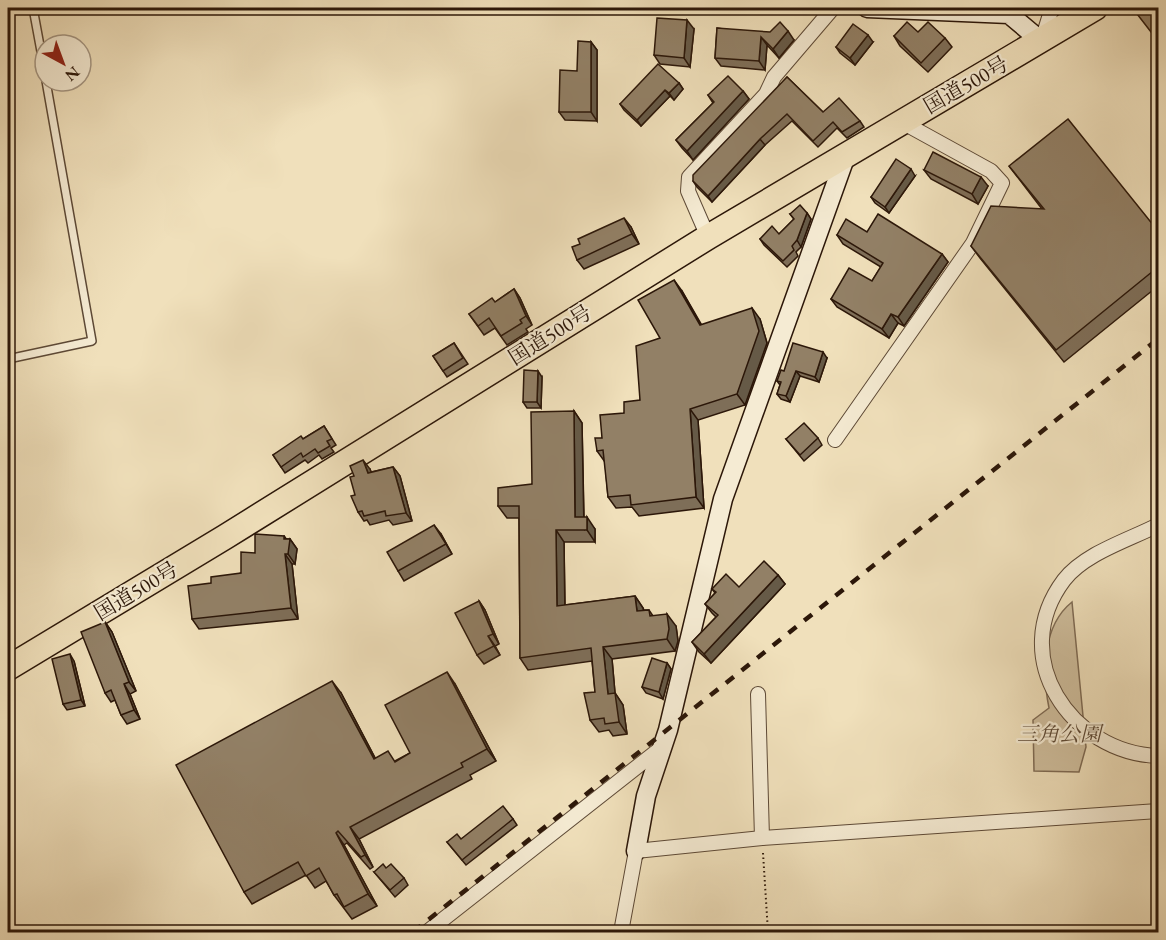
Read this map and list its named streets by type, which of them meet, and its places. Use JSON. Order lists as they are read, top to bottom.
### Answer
{
  "streets": {
    "highway": ["国道500号"]
  },
  "parks": ["三角公園"],
  "north": "bottom right"
}
